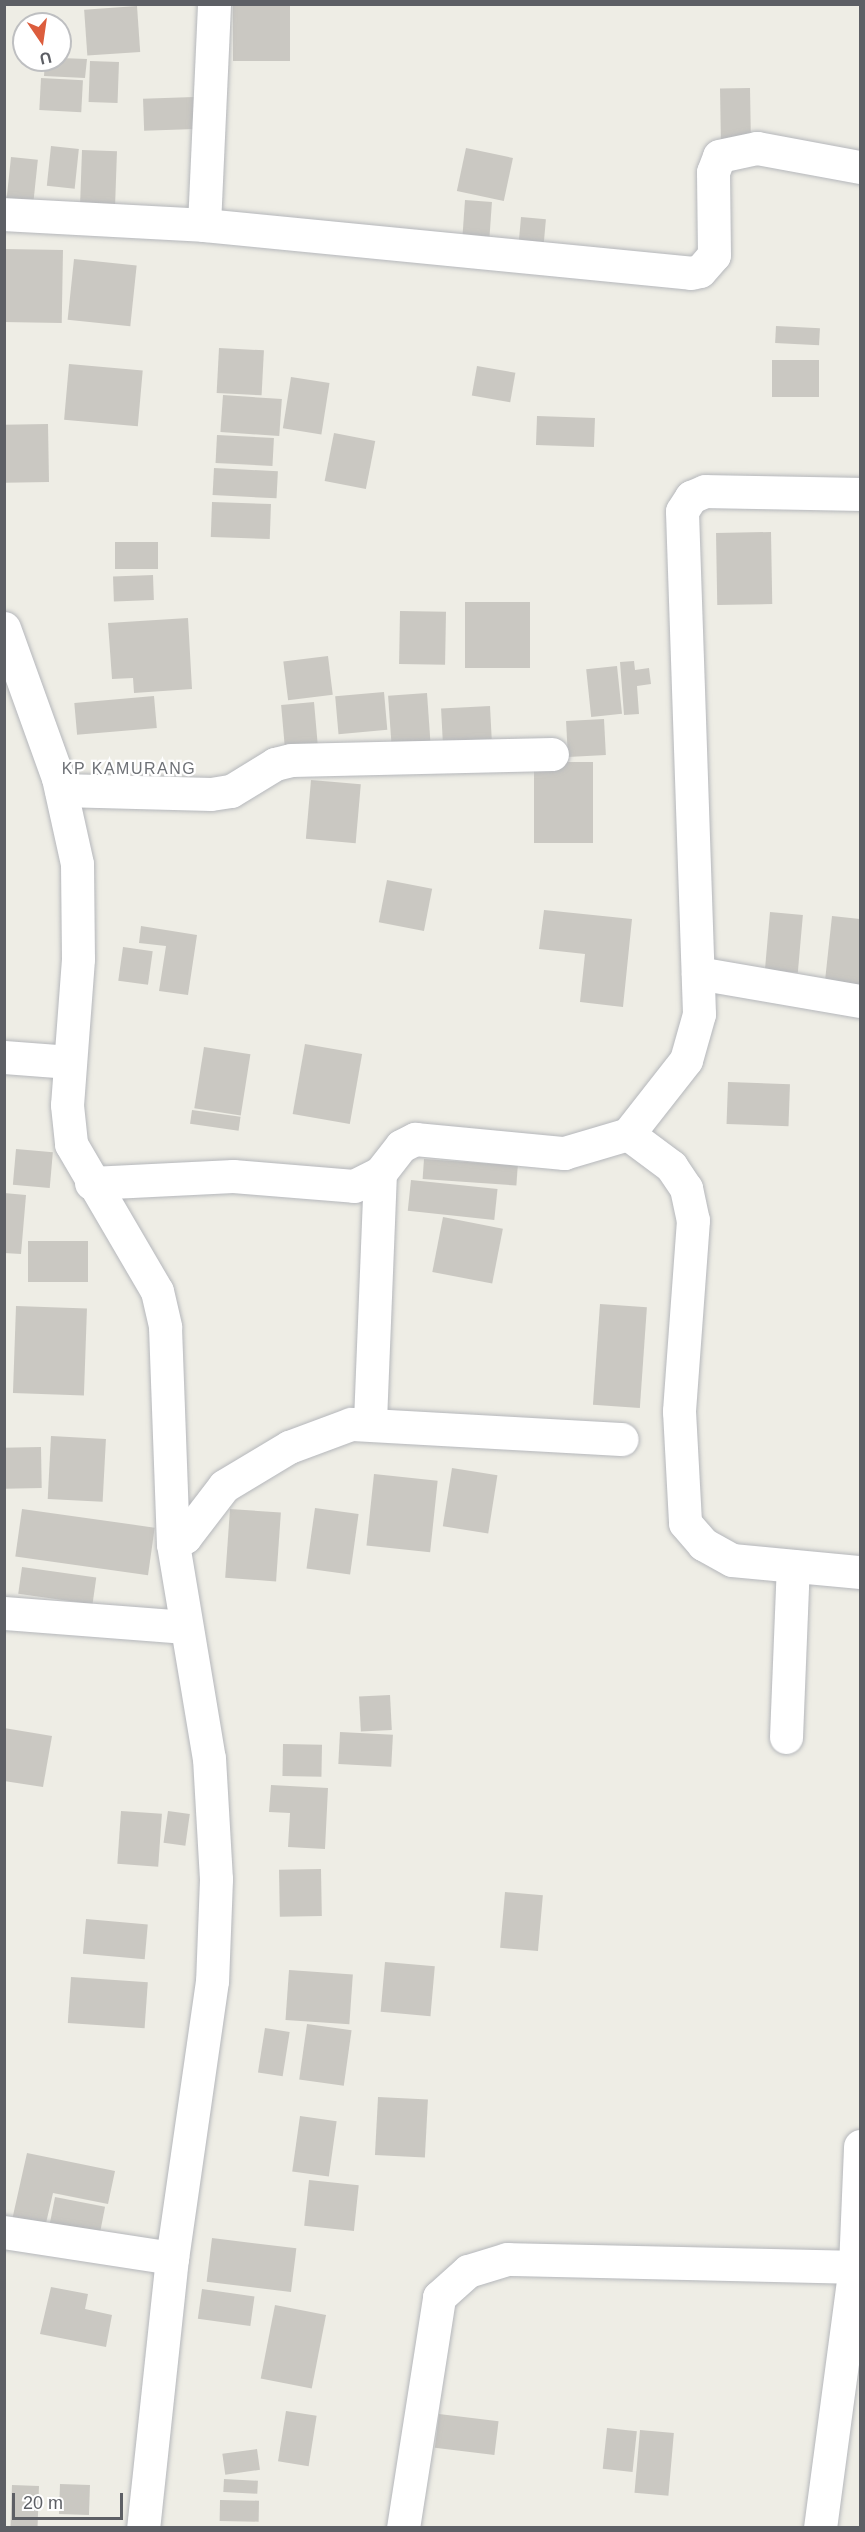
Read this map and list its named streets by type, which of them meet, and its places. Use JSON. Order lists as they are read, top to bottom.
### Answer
{
  "districts": ["KP KAMURANG"],
  "scale_bar": "20 m",
  "north": "bottom"
}
